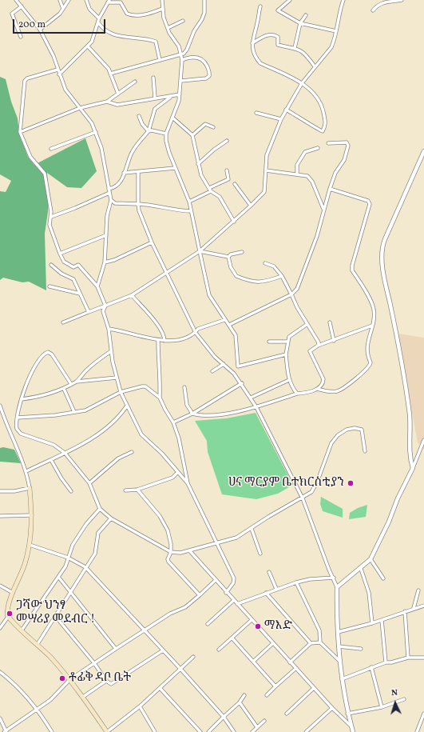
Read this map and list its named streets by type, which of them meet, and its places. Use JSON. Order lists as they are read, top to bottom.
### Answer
{
  "places": [
    "ሀና ማርያም ቤተክርስቲያን",
    "ጋሻው ህንፃ መሣሪያ መደብር !",
    "ማእድ",
    "ቶፊቅ ዳቦ ቤት"
  ],
  "scale_bar": "200 m",
  "north": "top"
}
